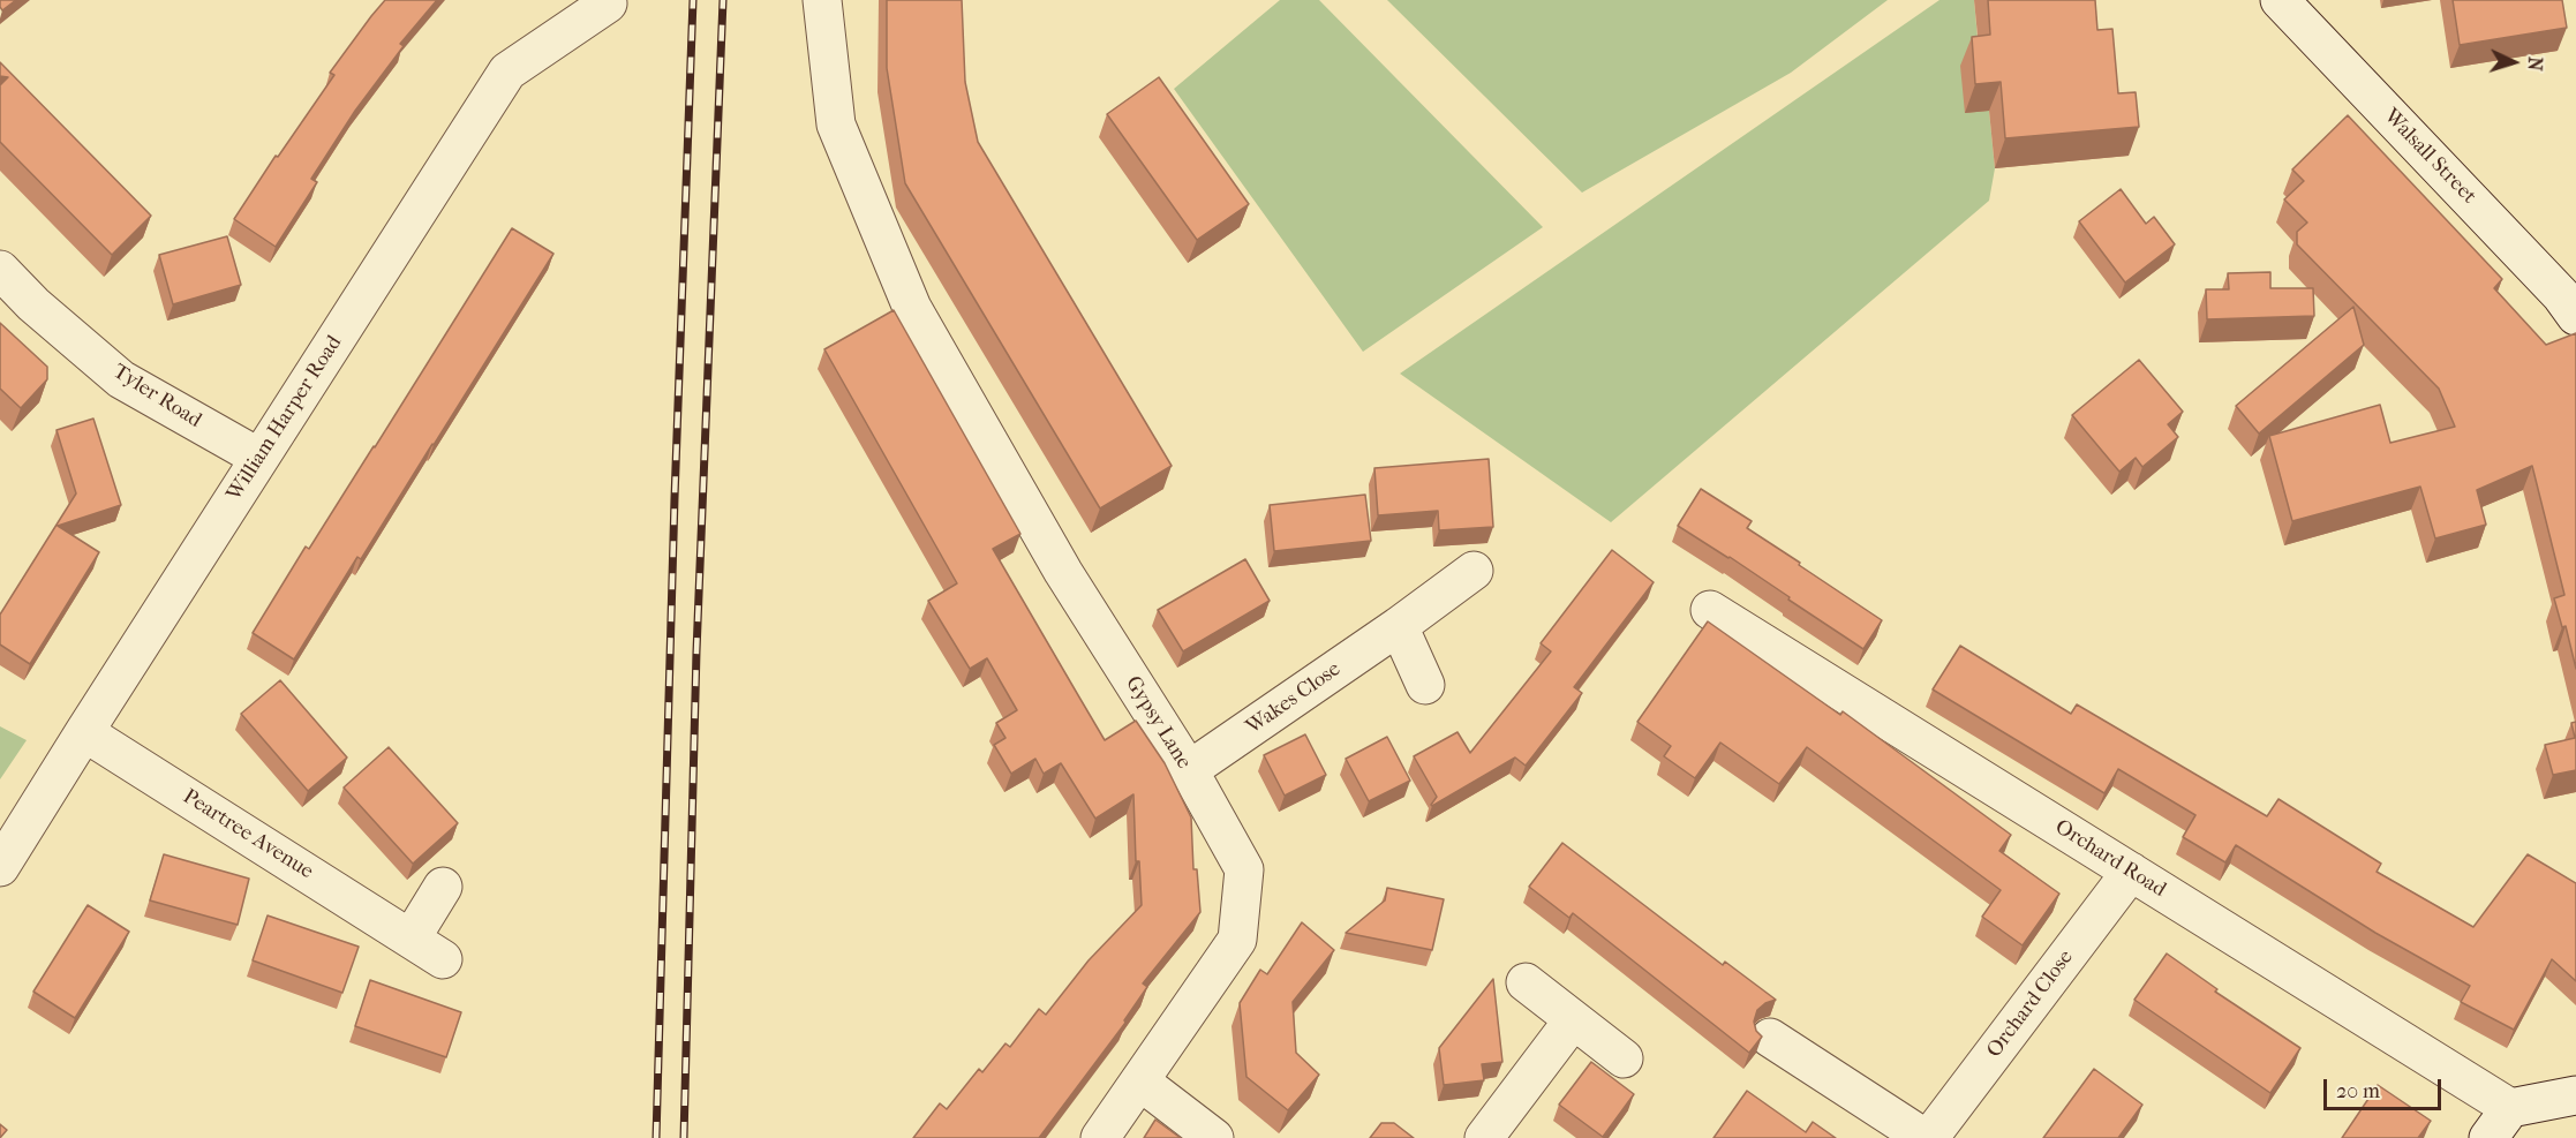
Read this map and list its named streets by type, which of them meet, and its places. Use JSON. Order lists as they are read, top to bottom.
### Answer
{
  "streets": {
    "street": [
      "Walsall Street",
      "Tyler Road",
      "William Harper Road",
      "Wakes Close",
      "Gypsy Lane",
      "Peartree Avenue",
      "Orchard Road",
      "Orchard Close"
    ]
  },
  "crossings": [
    ["Tyler Road", "William Harper Road"],
    ["William Harper Road", "Peartree Avenue"],
    ["Wakes Close", "Gypsy Lane"],
    ["Orchard Road", "Orchard Close"]
  ],
  "scale_bar": "20 m",
  "north": "right"
}
